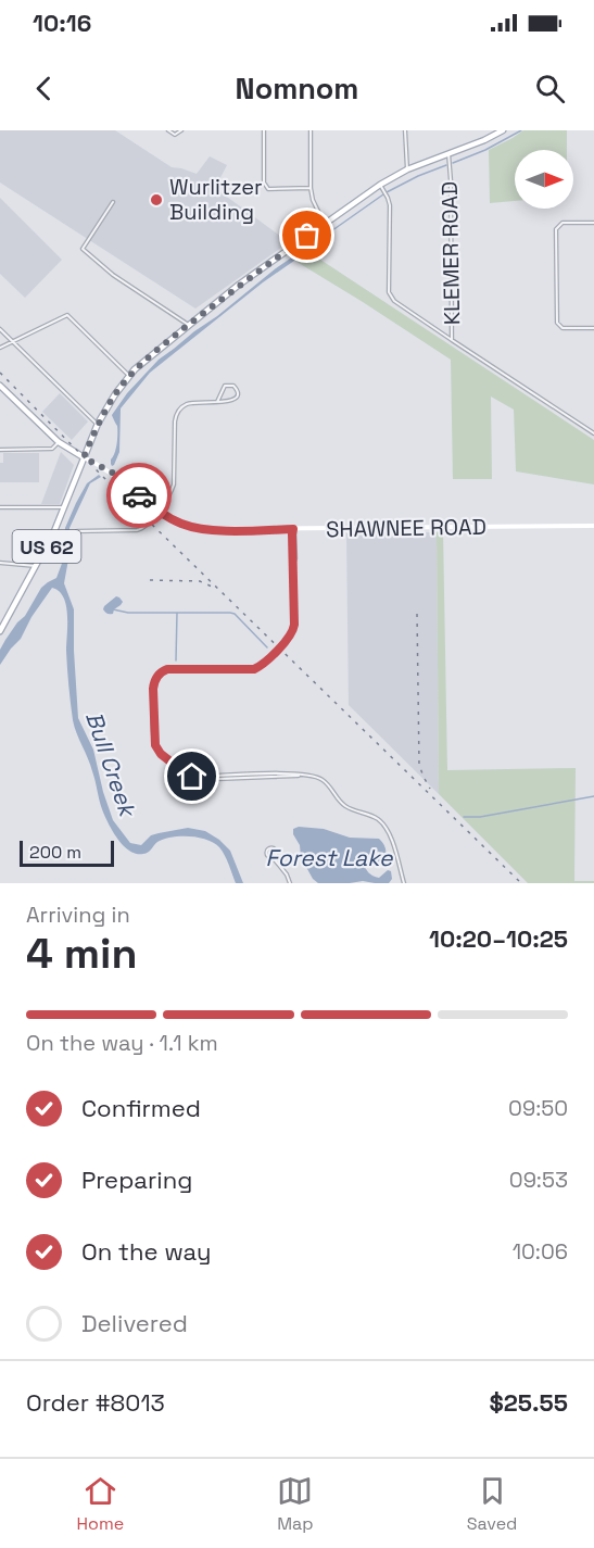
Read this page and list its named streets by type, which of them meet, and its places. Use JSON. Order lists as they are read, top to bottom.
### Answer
{
  "streets": {
    "main road": ["SHAWNEE ROAD", "US 62"],
    "street": ["KLEMER ROAD"]
  },
  "crossings": [
    ["KLEMER ROAD", "US 62"],
    ["SHAWNEE ROAD", "US 62"]
  ],
  "water": ["Bull Creek", "Forest Lake"],
  "places": ["Wurlitzer Building"],
  "scale_bar": "200 m",
  "north": "right",
  "page": {
    "status": "10:16",
    "header": "Nomnom",
    "scale": "200 m",
    "heading": ["4 min", "Arriving in", "10:20–10:25"],
    "panel": ["Order #8013", "$25.55"],
    "bar": "On the way · 1.1 km",
    "list": [
      ["Confirmed", "09:50"],
      ["Preparing", "09:53"],
      ["On the way", "10:06"],
      "Delivered"
    ],
    "tabs": ["Home", "Map", "Saved"]
  }
}
